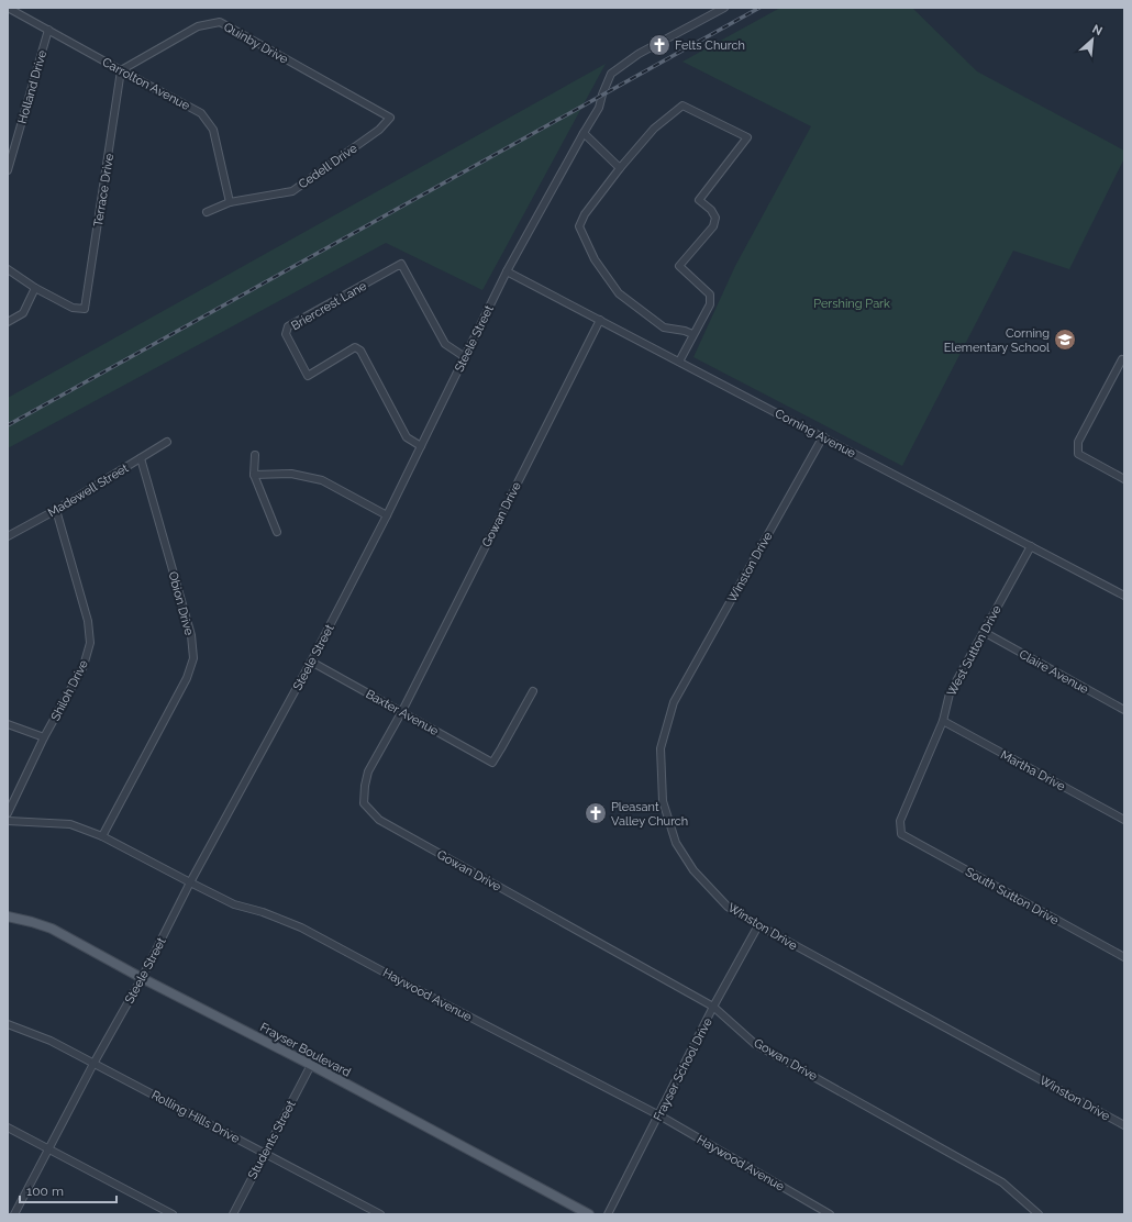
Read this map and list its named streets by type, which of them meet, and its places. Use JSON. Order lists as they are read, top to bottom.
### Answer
{
  "streets": {
    "main road": ["Frayser Boulevard"],
    "street": [
      "Quinby Drive",
      "Carrolton Avenue",
      "Holland Drive",
      "Cedell Drive",
      "Terrace Drive",
      "Briercrest Lane",
      "Steele Street",
      "Corning Avenue",
      "Madewell Street",
      "Gowan Drive",
      "Winston Drive",
      "Obion Drive",
      "West Sutton Drive",
      "Claire Avenue",
      "Shiloh Drive",
      "Baxter Avenue",
      "Martha Drive",
      "South Sutton Drive",
      "Haywood Avenue",
      "Frayser School Drive",
      "Rolling Hills Drive",
      "Students Street"
    ]
  },
  "crossings": [
    ["Quinby Drive", "Carrolton Avenue"],
    ["Quinby Drive", "Cedell Drive"],
    ["Quinby Drive", "Terrace Drive"],
    ["Carrolton Avenue", "Holland Drive"],
    ["Carrolton Avenue", "Cedell Drive"],
    ["Carrolton Avenue", "Terrace Drive"],
    ["Briercrest Lane", "Steele Street"],
    ["Steele Street", "Corning Avenue"],
    ["Steele Street", "Baxter Avenue"],
    ["Steele Street", "Haywood Avenue"],
    ["Steele Street", "Frayser Boulevard"],
    ["Steele Street", "Rolling Hills Drive"],
    ["Corning Avenue", "Gowan Drive"],
    ["Corning Avenue", "Winston Drive"],
    ["Corning Avenue", "West Sutton Drive"],
    ["Madewell Street", "Obion Drive"],
    ["Madewell Street", "Shiloh Drive"],
    ["Gowan Drive", "Baxter Avenue"],
    ["Gowan Drive", "Frayser School Drive"],
    ["Winston Drive", "Frayser School Drive"],
    ["Obion Drive", "Haywood Avenue"],
    ["West Sutton Drive", "Claire Avenue"],
    ["West Sutton Drive", "Martha Drive"],
    ["West Sutton Drive", "South Sutton Drive"],
    ["Haywood Avenue", "Frayser School Drive"],
    ["Frayser Boulevard", "Students Street"],
    ["Rolling Hills Drive", "Students Street"]
  ],
  "parks": ["Pershing Park"],
  "places": {
    "church": ["Felts Church", "Pleasant Valley Church"],
    "school or university": ["Corning Elementary School"]
  },
  "scale_bar": "100 m",
  "north": "top right"
}
